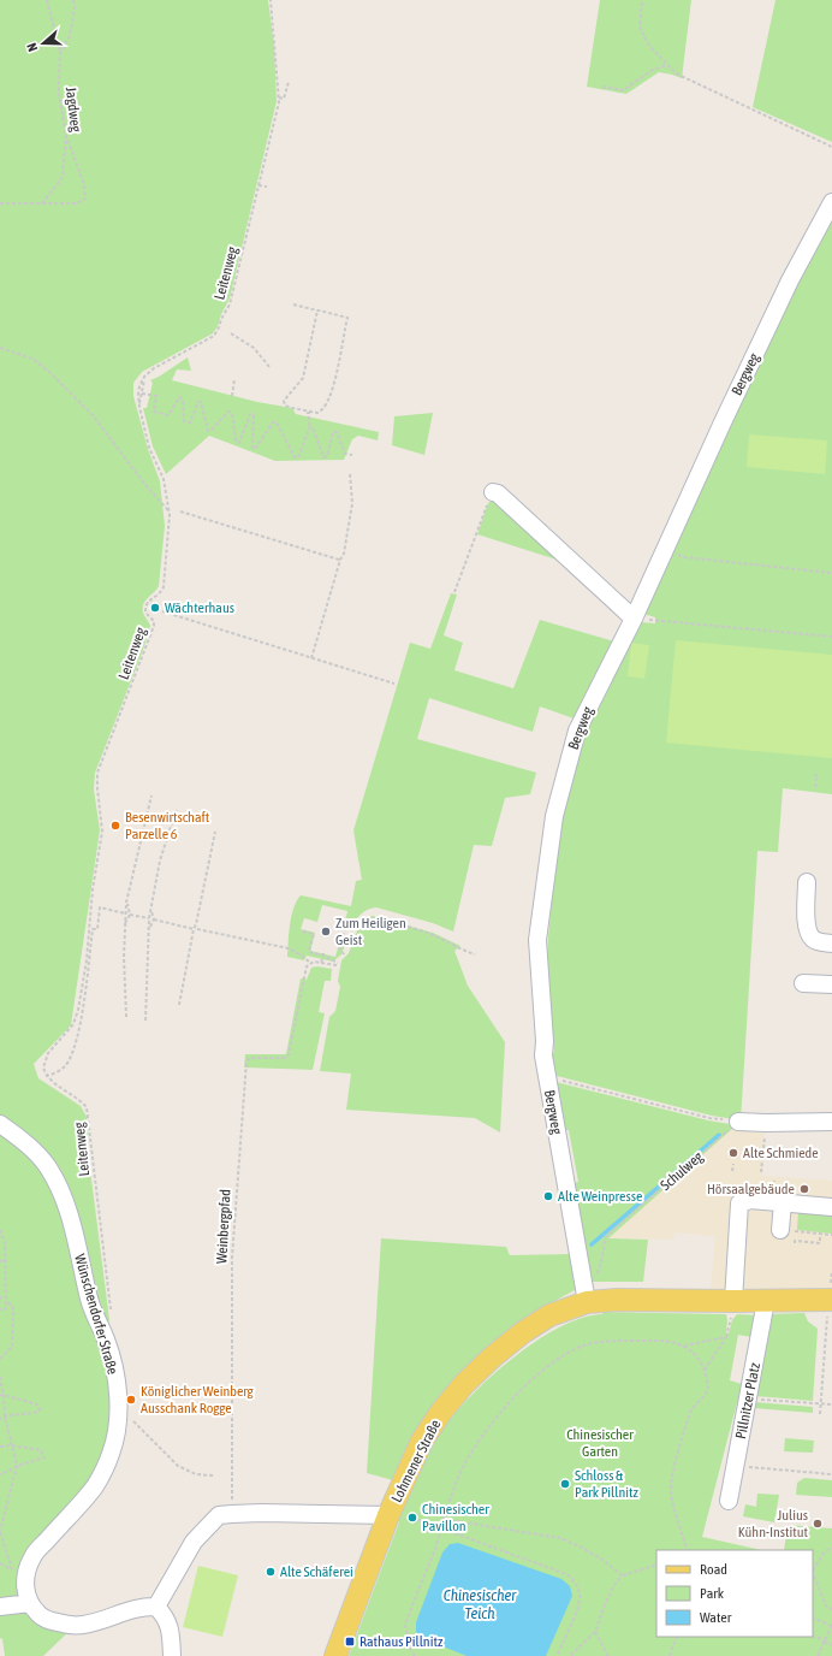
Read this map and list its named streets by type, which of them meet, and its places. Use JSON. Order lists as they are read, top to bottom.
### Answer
{
  "streets": {
    "main road": ["Lohmener Straße"],
    "street": ["Bergweg", "Wünschendorfer Straße", "Pillnitzer Platz"],
    "path": [
      "Jagdweg",
      "Leitenweg",
      "Schulweg",
      "Weinbergpfad"
    ]
  },
  "crossings": [
    ["Bergweg", "Schulweg"],
    ["Bergweg", "Lohmener Straße"],
    ["Schulweg", "Lohmener Straße"]
  ],
  "water": ["Chinesischer Teich"],
  "parks": ["Chinesischer Garten"],
  "places": {
    "other": [
      "Wächterhaus",
      "Besenwirtschaft Parzelle 6",
      "Zum Heiligen Geist",
      "Alte Schmiede",
      "Hörsaalgebäude",
      "Alte Weinpresse",
      "Königlicher Weinberg Ausschank Rogge",
      "Schloss & Park Pillnitz",
      "Chinesischer Pavillon",
      "Julius Kühn-Institut",
      "Alte Schäferei"
    ],
    "transit": ["Rathaus Pillnitz"]
  },
  "legend": ["Road", "Park", "Water"],
  "north": "left"
}
